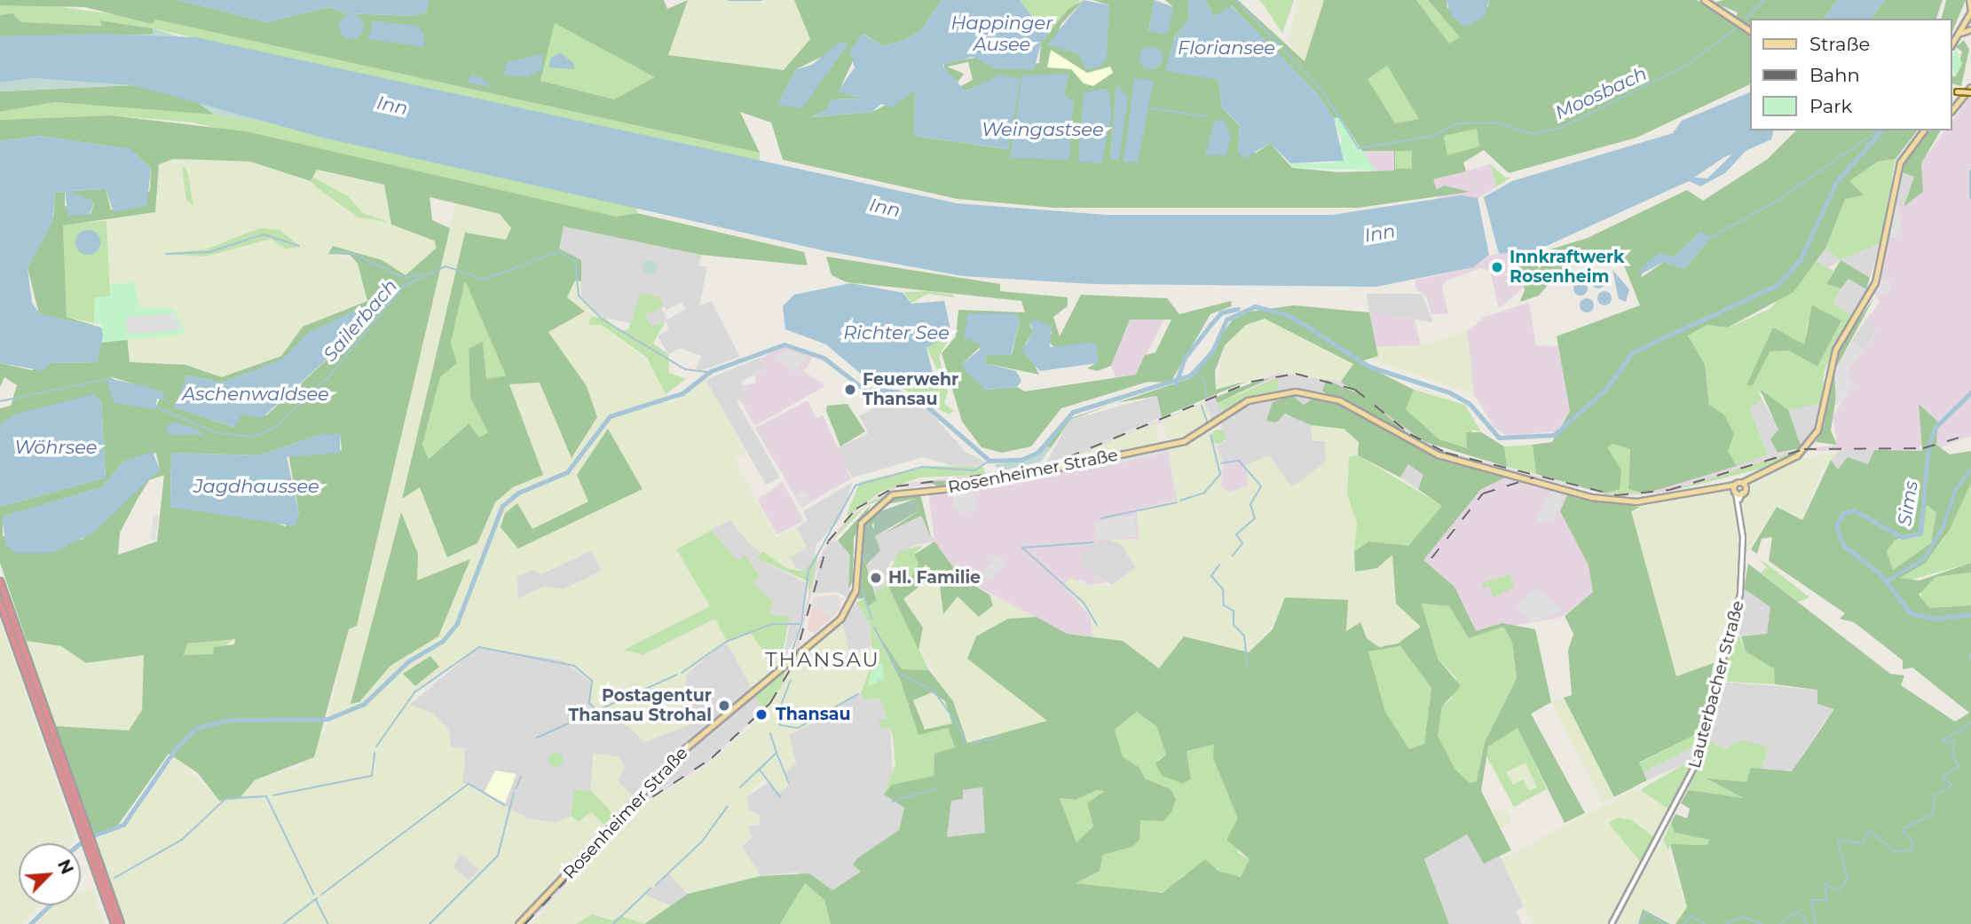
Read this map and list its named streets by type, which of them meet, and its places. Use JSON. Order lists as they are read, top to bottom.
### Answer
{
  "streets": {
    "main road": ["Rosenheimer Straße"],
    "street": ["Lauterbacher Straße"]
  },
  "crossings": [
    ["Rosenheimer Straße", "Lauterbacher Straße"]
  ],
  "districts": ["THANSAU"],
  "water": [
    "Happinger Ausee",
    "Floriansee",
    "Moosbach",
    "Inn",
    "Weingastsee",
    "Sailerbach",
    "Richter See",
    "Aschenwaldsee",
    "Wöhrsee",
    "Jagdhaussee",
    "Sims"
  ],
  "places": [
    "Innkraftwerk Rosenheim",
    "Feuerwehr Thansau",
    "Hl. Familie",
    "Postagentur Thansau Strohal",
    "Thansau"
  ],
  "legend": ["Straße", "Bahn", "Park"],
  "north": "top right"
}
